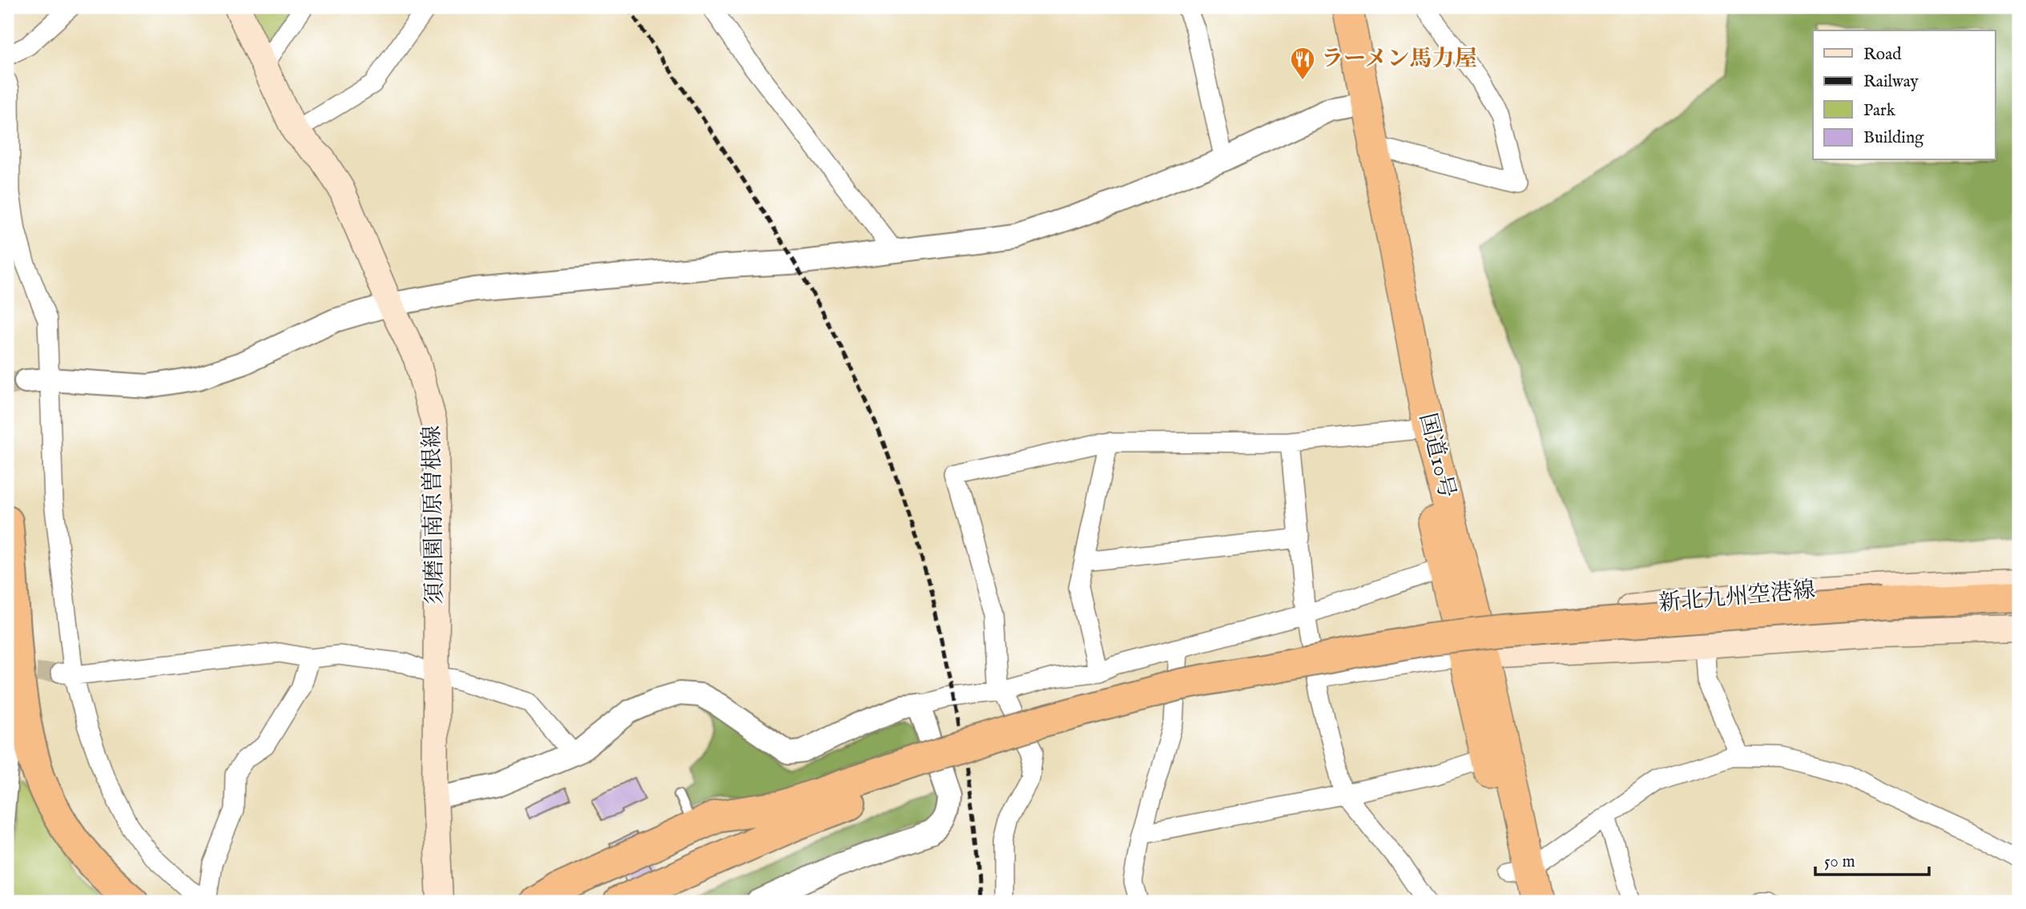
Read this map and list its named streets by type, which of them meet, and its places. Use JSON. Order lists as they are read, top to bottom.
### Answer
{
  "streets": {
    "highway": ["国道10号"],
    "main road": ["須磨園南原曽根線", "新北九州空港線"]
  },
  "crossings": [
    ["国道10号", "新北九州空港線"]
  ],
  "places": {
    "restaurant": ["ラーメン馬力屋"]
  },
  "legend": [
    "Road",
    "Railway",
    "Park",
    "Building"
  ],
  "scale_bar": "50 m"
}
